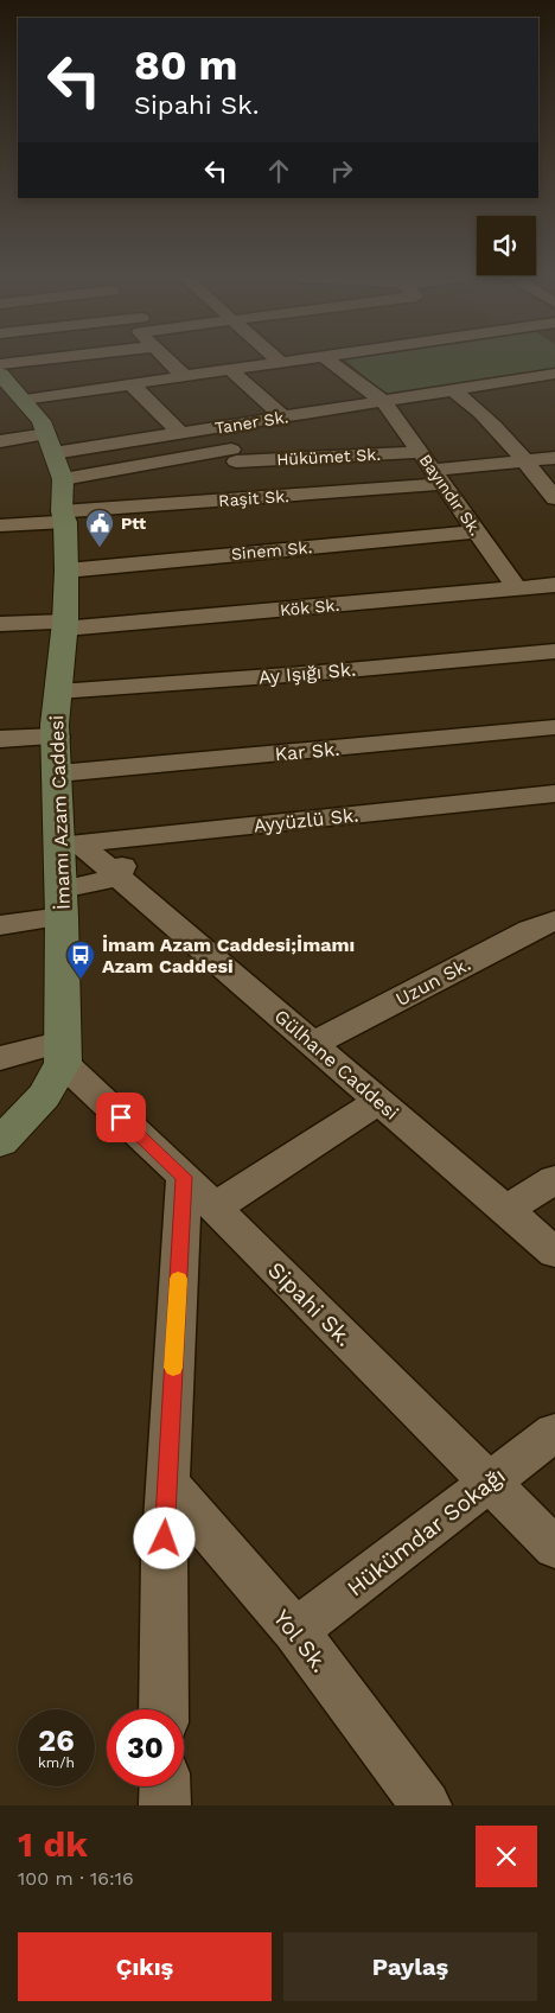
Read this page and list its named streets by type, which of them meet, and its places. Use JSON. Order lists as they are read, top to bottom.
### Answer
{
  "streets": {
    "street": [
      "Taner Sk.",
      "Hükümet Sk.",
      "Bayındır Sk.",
      "Raşit Sk.",
      "Sinem Sk.",
      "Kök Sk.",
      "Ay Işığı Sk.",
      "Kar Sk.",
      "İmamı Azam Caddesi",
      "Ayyüzlü Sk.",
      "Uzun Sk.",
      "Gülhane Caddesi",
      "Sipahi Sk.",
      "Hükümdar Sokağı",
      "Yol Sk."
    ]
  },
  "crossings": [
    ["Taner Sk.", "Hükümet Sk."],
    ["Taner Sk.", "Bayındır Sk."],
    ["Taner Sk.", "İmamı Azam Caddesi"],
    ["Hükümet Sk.", "Bayındır Sk."],
    ["Hükümet Sk.", "İmamı Azam Caddesi"],
    ["Bayındır Sk.", "Raşit Sk."],
    ["Bayındır Sk.", "Sinem Sk."],
    ["Bayındır Sk.", "Kök Sk."],
    ["Raşit Sk.", "İmamı Azam Caddesi"],
    ["Sinem Sk.", "İmamı Azam Caddesi"],
    ["Kök Sk.", "İmamı Azam Caddesi"],
    ["Ay Işığı Sk.", "İmamı Azam Caddesi"],
    ["Kar Sk.", "İmamı Azam Caddesi"],
    ["İmamı Azam Caddesi", "Ayyüzlü Sk."],
    ["İmamı Azam Caddesi", "Gülhane Caddesi"],
    ["İmamı Azam Caddesi", "Sipahi Sk."],
    ["Ayyüzlü Sk.", "Gülhane Caddesi"],
    ["Uzun Sk.", "Gülhane Caddesi"],
    ["Sipahi Sk.", "Hükümdar Sokağı"],
    ["Hükümdar Sokağı", "Yol Sk."]
  ],
  "places": {
    "public building": ["Ptt"],
    "bus stop": ["İmam Azam Caddesi;İmamı Azam Caddesi"]
  },
  "page": {
    "turn": ["80 m", "Sipahi Sk."],
    "speed": "26 km/h",
    "limit": "30",
    "heading": ["1 dk", "100 m · 16:16"],
    "buttons": ["Çıkış", "Paylaş"]
  }
}
